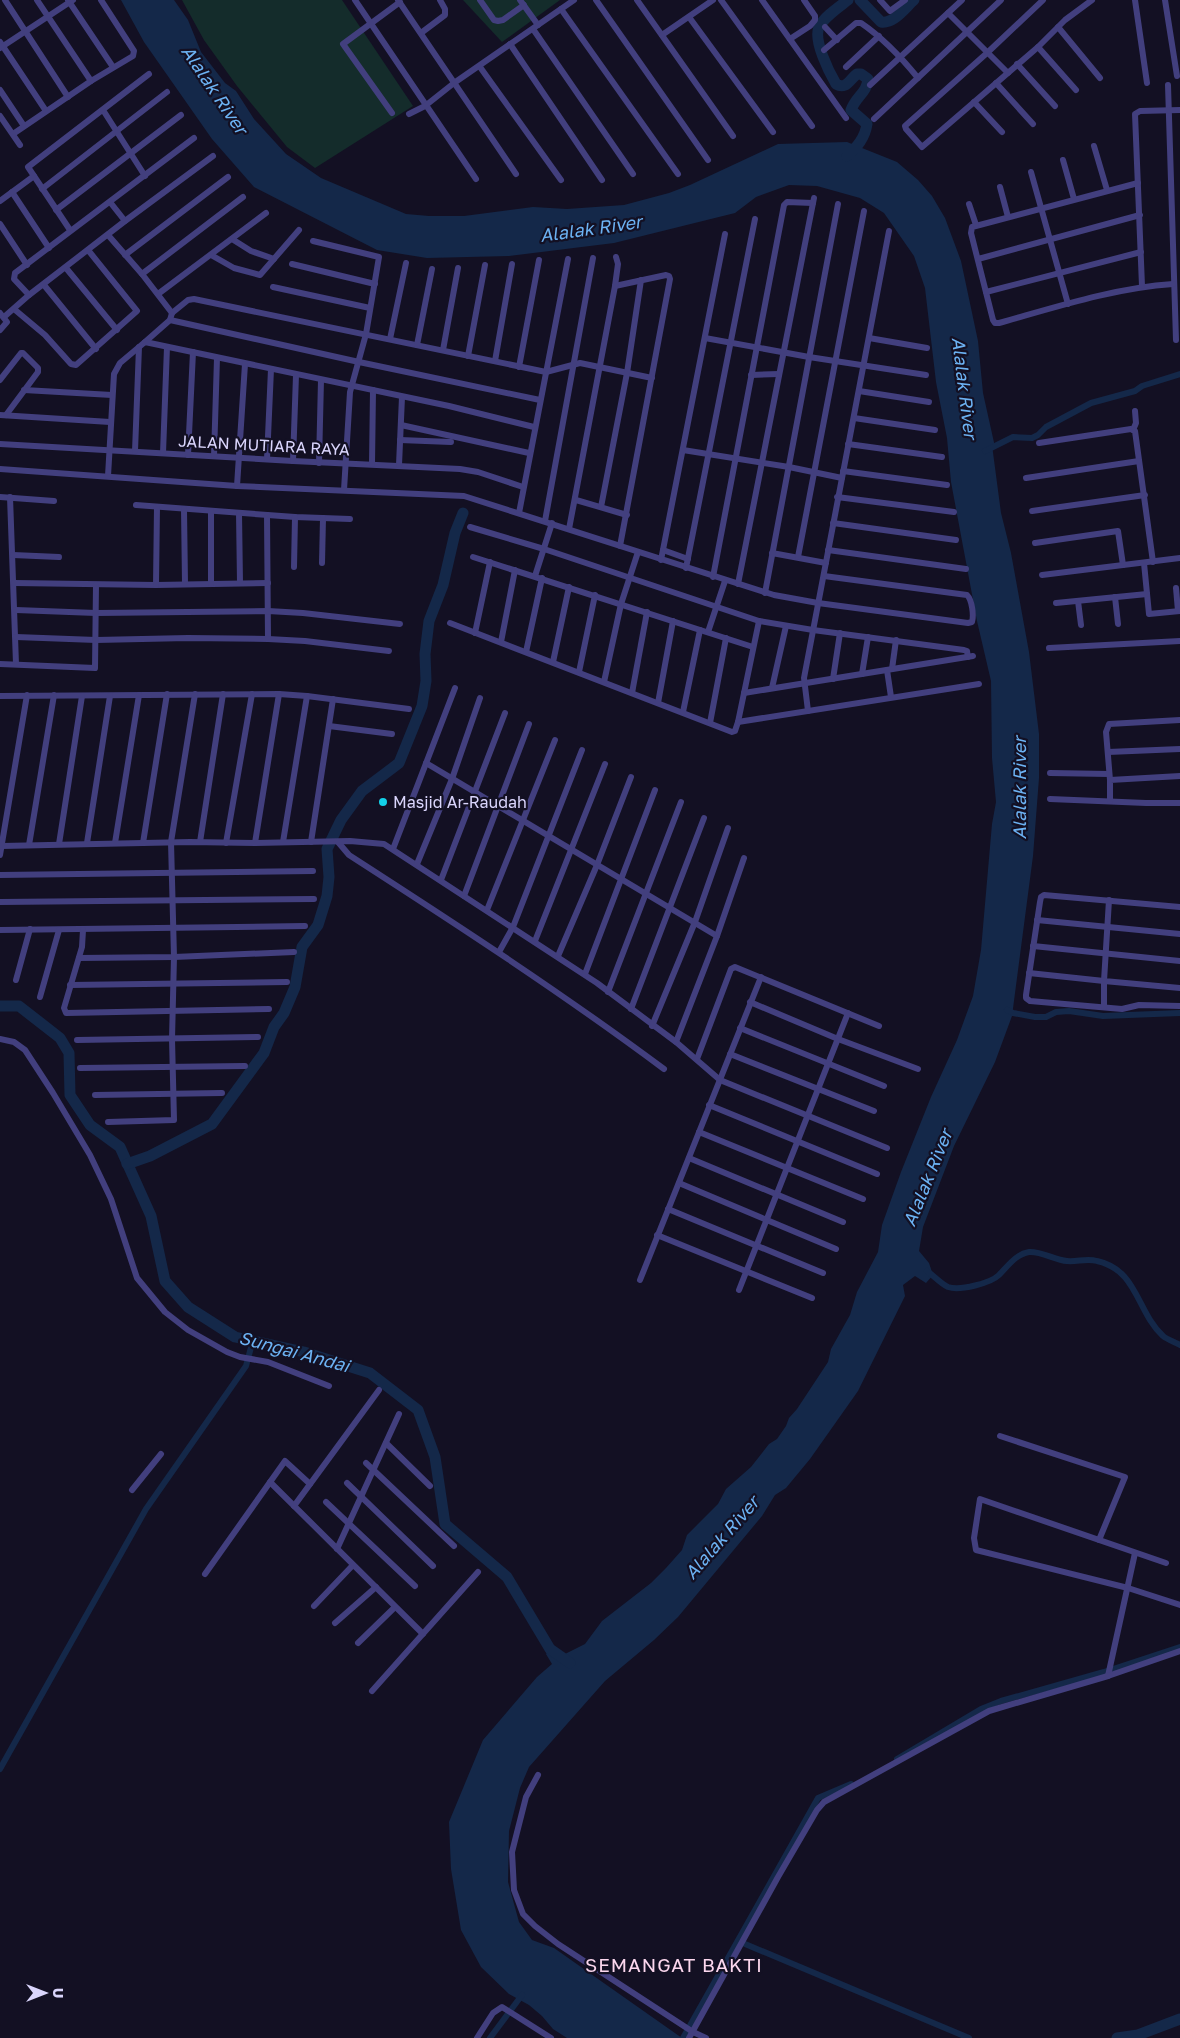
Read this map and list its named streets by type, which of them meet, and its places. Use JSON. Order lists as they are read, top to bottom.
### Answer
{
  "streets": {
    "street": ["JALAN MUTIARA RAYA"]
  },
  "districts": ["SEMANGAT BAKTI"],
  "water": ["Alalak River", "Sungai Andai"],
  "places": ["Masjid Ar-Raudah"],
  "north": "right"
}
